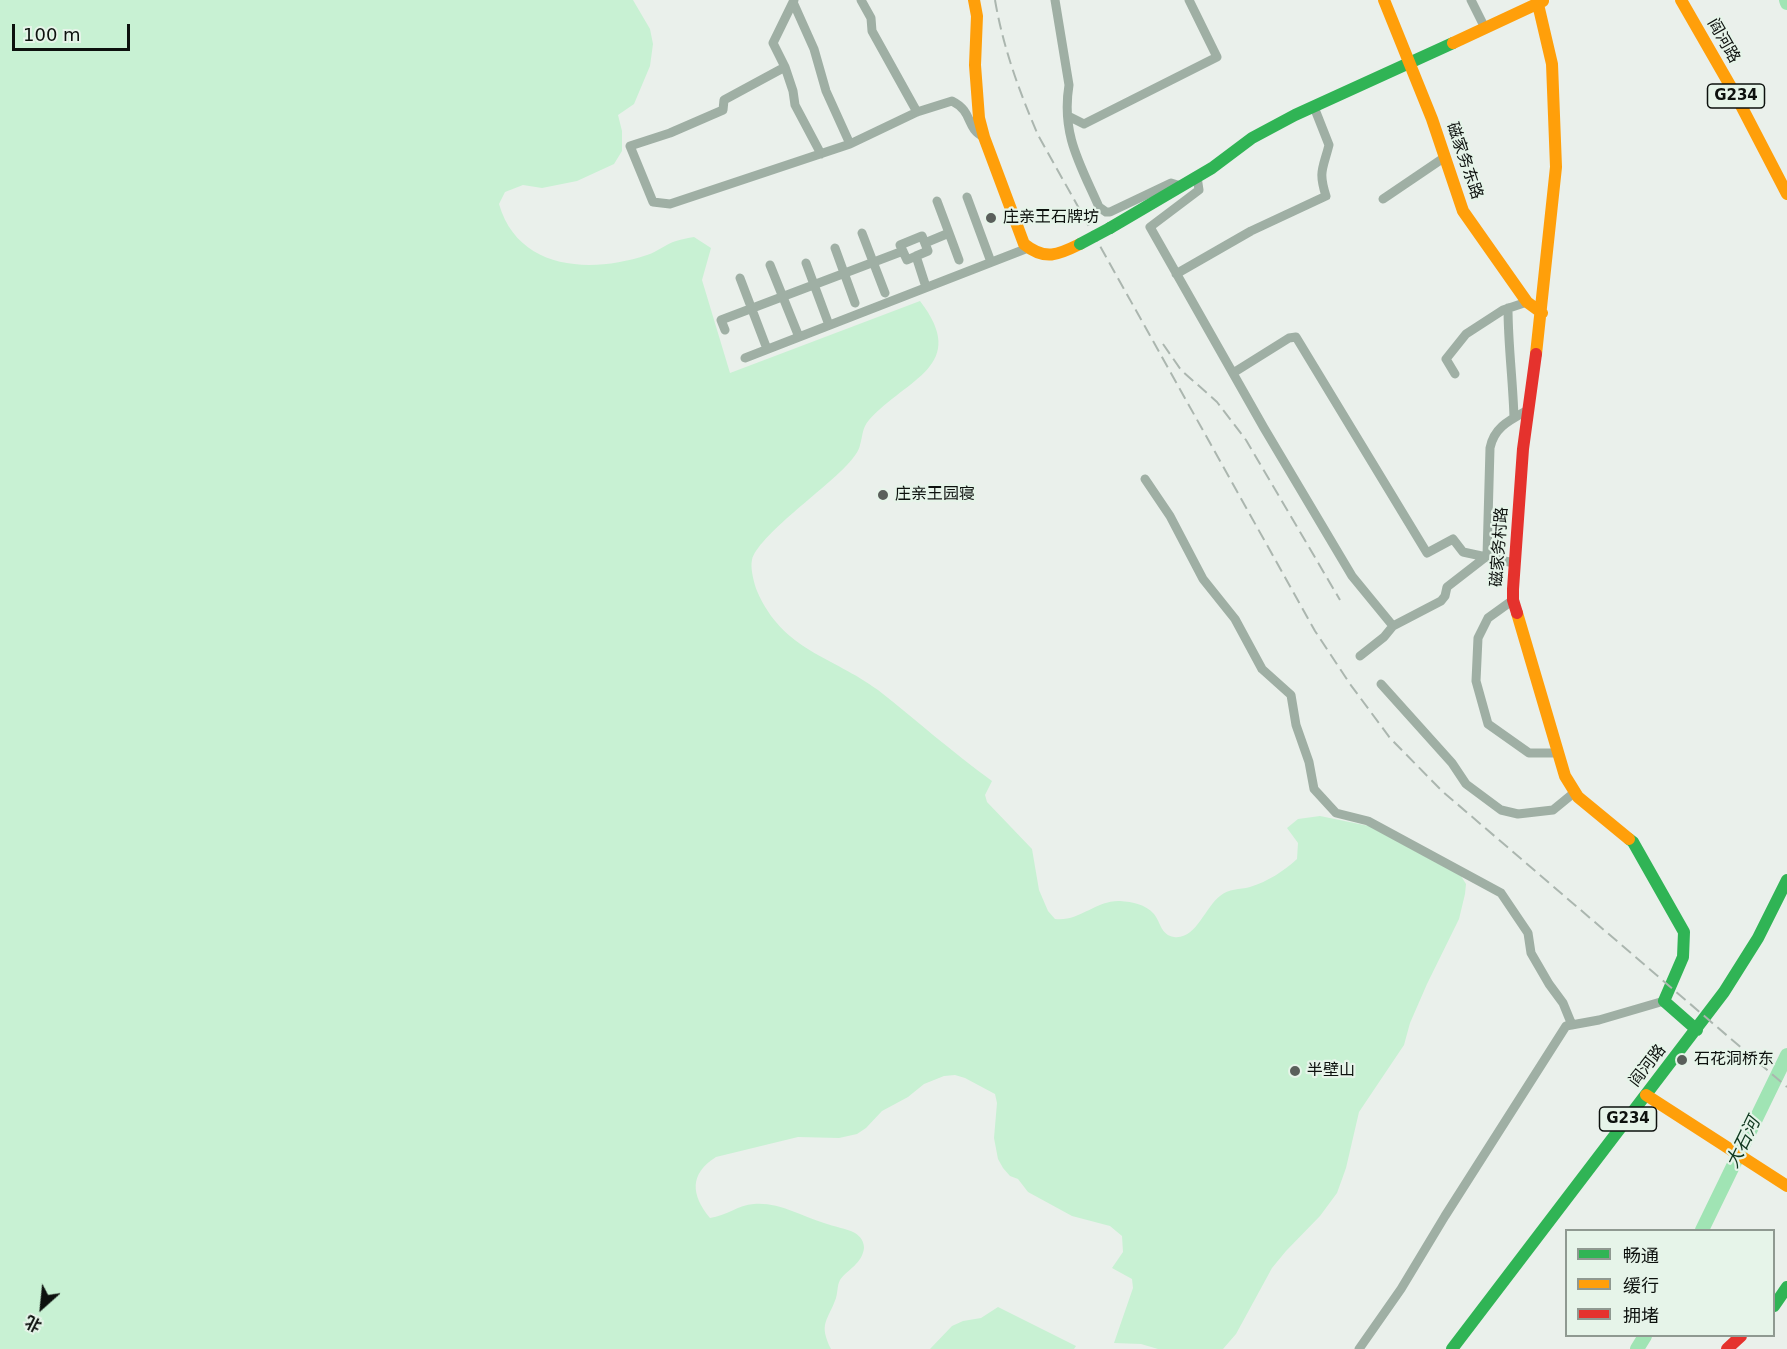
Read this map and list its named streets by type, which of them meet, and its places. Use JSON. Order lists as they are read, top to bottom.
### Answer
{
  "streets": {
    "main road": [
      "阎河路",
      "G234",
      "磁家务东路",
      "磁家务村路"
    ]
  },
  "crossings": [
    ["磁家务东路", "磁家务村路"]
  ],
  "water": ["大石河"],
  "places": [
    "庄亲王石牌坊",
    "庄亲王园寝",
    "石花洞桥东",
    "半壁山"
  ],
  "legend": ["畅通", "缓行", "拥堵"],
  "scale_bar": "100 m",
  "north": "bottom left"
}
